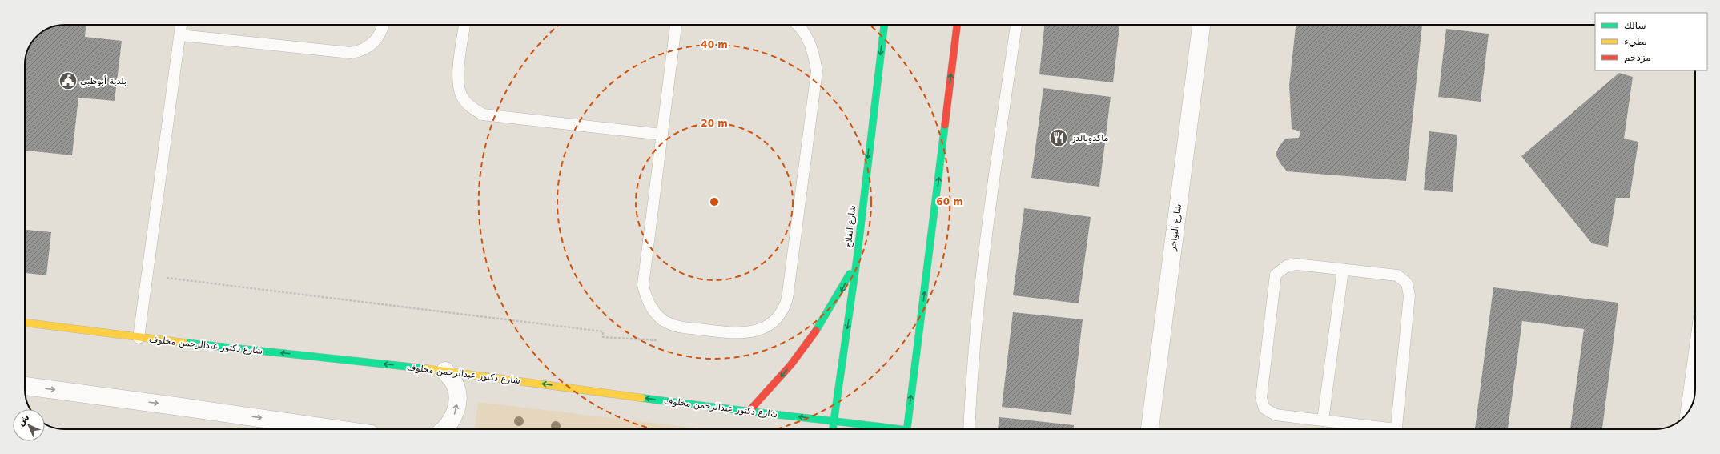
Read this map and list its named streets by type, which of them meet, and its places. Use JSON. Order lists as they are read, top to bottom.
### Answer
{
  "streets": {
    "main road": ["شارع الفلاح", "شارع دكتور عبدالرحمن مخلوف"],
    "street": ["شارع البواخر"]
  },
  "crossings": [
    ["شارع الفلاح", "شارع دكتور عبدالرحمن مخلوف"]
  ],
  "one_way": ["شارع الفلاح", "شارع دكتور عبدالرحمن مخلوف"],
  "places": {
    "public building": ["بلدية أبوظبي"],
    "restaurant": ["ماكدونالدز"]
  },
  "legend": ["سالك", "بطيء", "مزدحم"],
  "north": "top left",
  "rings": ["40 m", "20 m", "60 m"]
}
